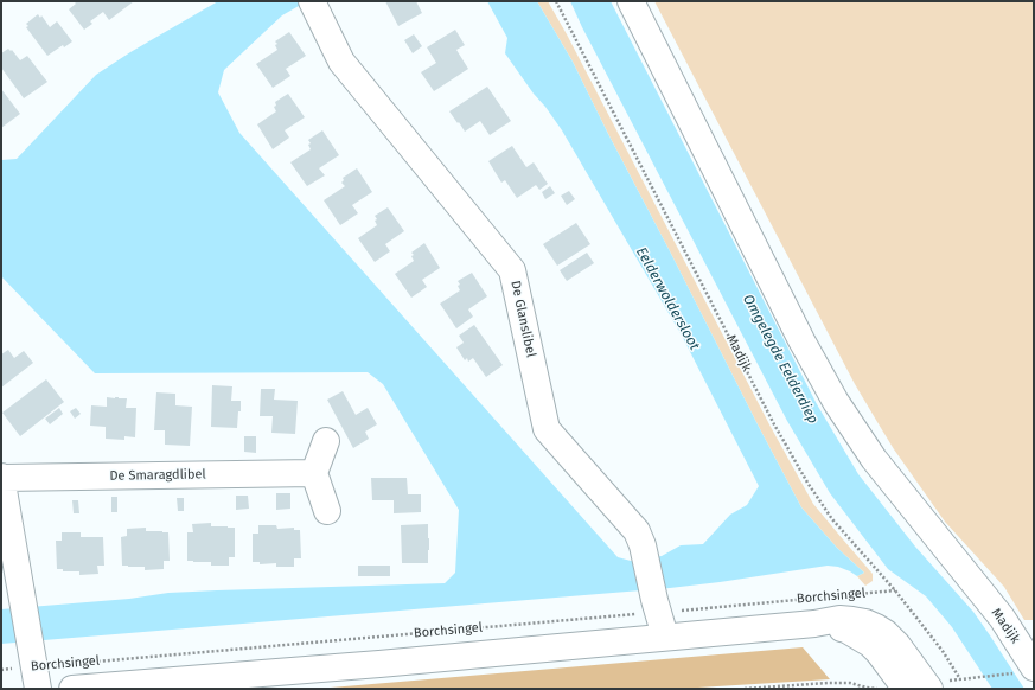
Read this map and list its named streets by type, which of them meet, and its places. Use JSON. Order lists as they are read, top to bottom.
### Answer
{
  "streets": {
    "street": [
      "De Glanslibel",
      "Madijk",
      "De Smaragdlibel",
      "Borchsingel"
    ]
  },
  "crossings": [
    ["De Glanslibel", "Borchsingel"],
    ["Madijk", "Borchsingel"],
    ["De Smaragdlibel", "Borchsingel"]
  ],
  "water": ["Eelderwoldersloot", "Omgelegde Eelderdiep"]
}
